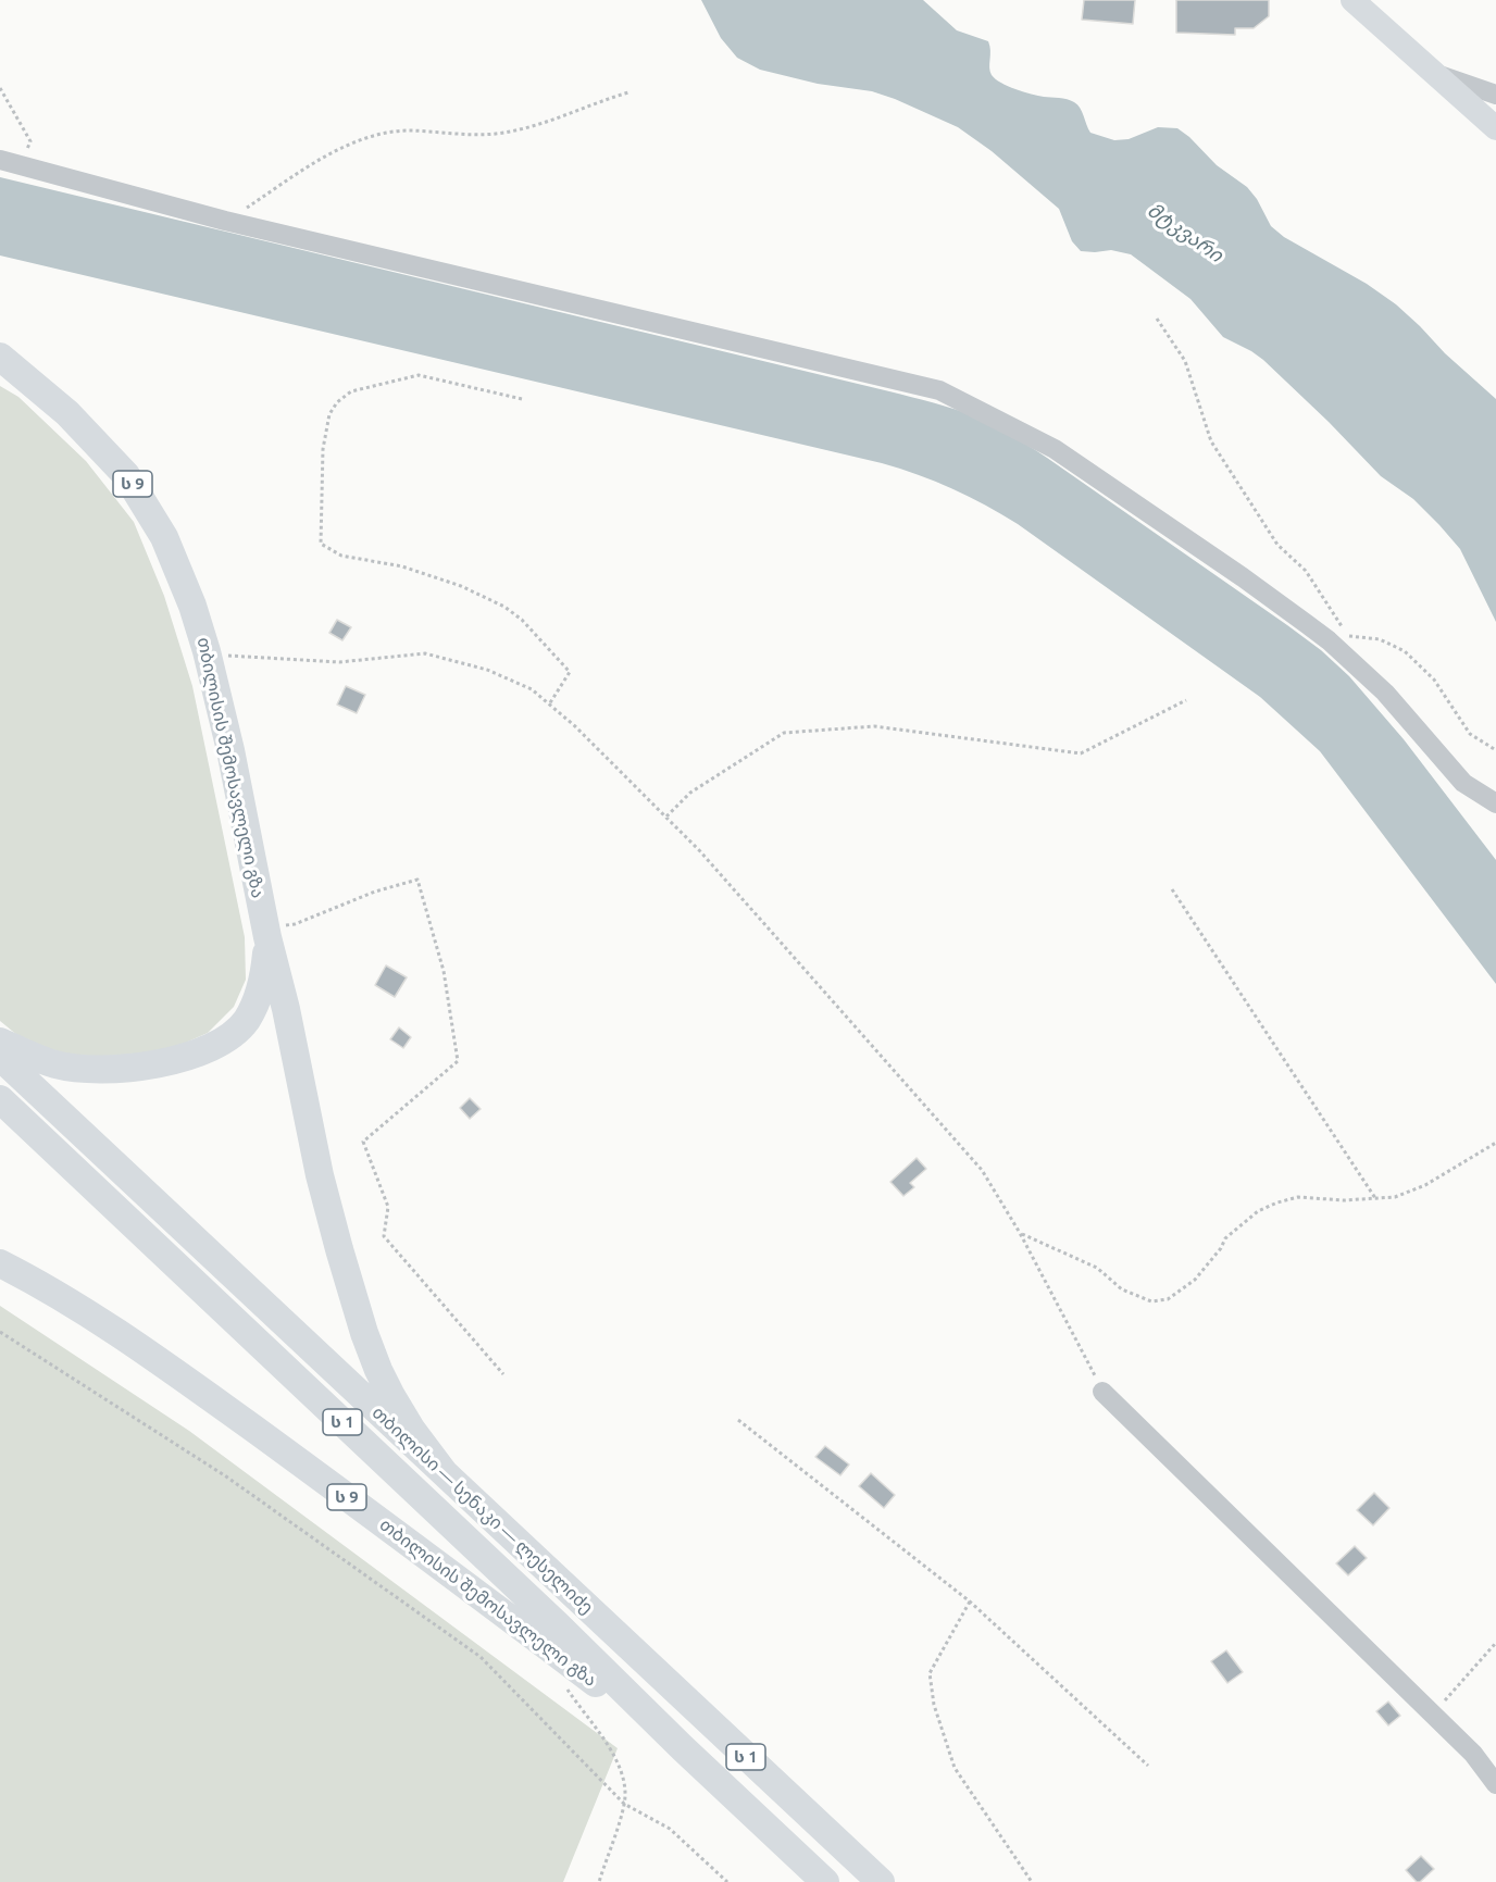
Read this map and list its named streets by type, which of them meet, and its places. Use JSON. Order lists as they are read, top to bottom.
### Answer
{
  "streets": {
    "highway": [
      "ს 9",
      "თბილისის შემოსავლელი გზა",
      "ს 1",
      "თბილისი — სენაკი — ლესელიძე"
    ]
  },
  "crossings": [
    ["თბილისის შემოსავლელი გზა", "თბილისი — სენაკი — ლესელიძე"]
  ],
  "water": ["მტკვარი"]
}
